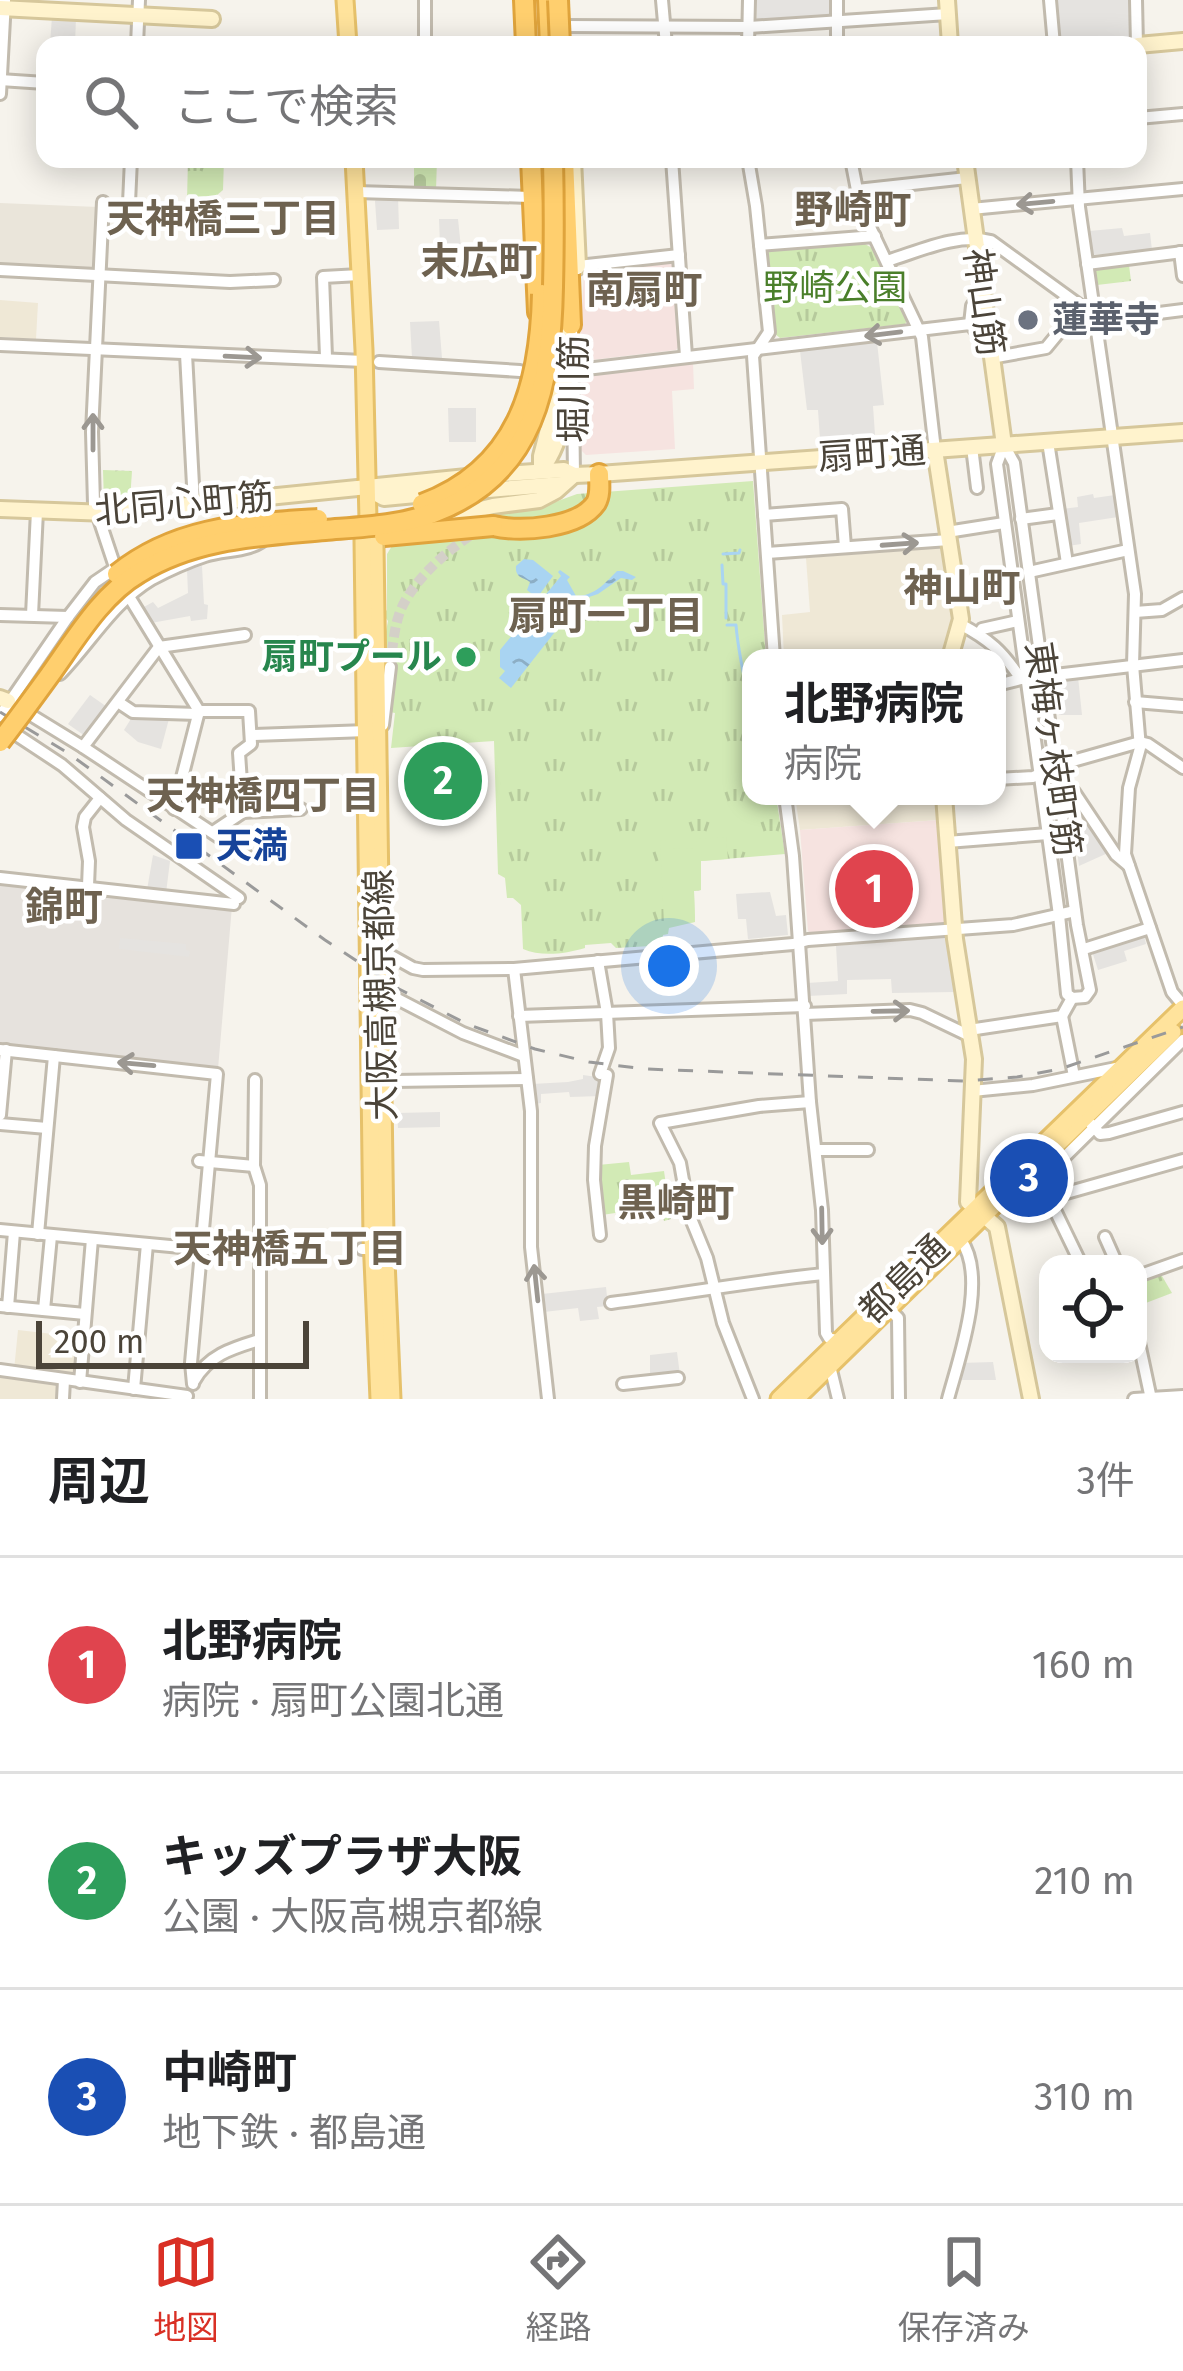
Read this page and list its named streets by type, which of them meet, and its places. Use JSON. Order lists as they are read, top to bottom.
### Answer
{
  "streets": {
    "main road": ["大阪高槻京都線", "都島通"],
    "street": [
      "神山筋",
      "堀川筋",
      "扇町通",
      "北同心町筋",
      "東梅ヶ枝町筋"
    ]
  },
  "crossings": [
    ["神山筋", "扇町通"],
    ["神山筋", "東梅ヶ枝町筋"],
    ["堀川筋", "扇町通"],
    ["扇町通", "東梅ヶ枝町筋"],
    ["扇町通", "大阪高槻京都線"],
    ["北同心町筋", "大阪高槻京都線"]
  ],
  "districts": [
    "野崎町",
    "天神橋三丁目",
    "末広町",
    "南扇町",
    "神山町",
    "扇町一丁目",
    "天神橋四丁目",
    "錦町",
    "黒崎町",
    "天神橋五丁目"
  ],
  "parks": ["野崎公園"],
  "places": {
    "other": ["蓮華寺", "扇町プール"],
    "transit": ["天満"]
  },
  "scale_bar": "200 m",
  "page": {
    "search": "ここで検索",
    "popup": ["北野病院", "病院"],
    "pins": ["2", "1", "3"],
    "scale": "200 m",
    "heading": ["周辺", "3件"],
    "list": [
      {
        "mark": "1",
        "name": "北野病院",
        "note": "病院 · 扇町公園北通",
        "value": "160 m"
      },
      {
        "mark": "2",
        "name": "キッズプラザ大阪",
        "note": "公園 · 大阪高槻京都線",
        "value": "210 m"
      },
      {
        "mark": "3",
        "name": "中崎町",
        "note": "地下鉄 · 都島通",
        "value": "310 m"
      }
    ],
    "nav": ["地図", "経路", "保存済み"]
  }
}
